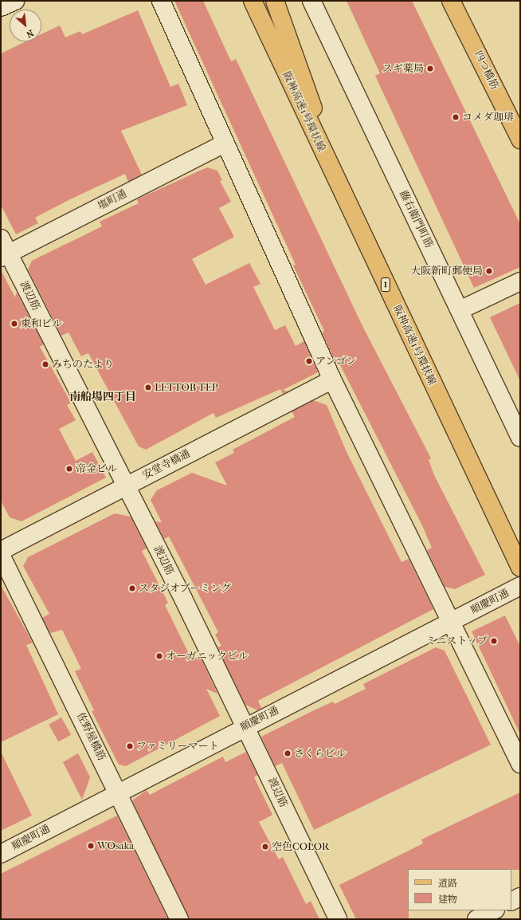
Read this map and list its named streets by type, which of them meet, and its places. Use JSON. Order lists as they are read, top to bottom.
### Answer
{
  "streets": {
    "main road": ["四つ橋筋", "阪神高速1号環状線", "1"],
    "street": [
      "塩町通",
      "藤右衛門町筋",
      "渡辺筋",
      "安堂寺橋通",
      "順慶町通",
      "佐野屋橋筋"
    ]
  },
  "crossings": [
    ["塩町通", "渡辺筋"],
    ["渡辺筋", "安堂寺橋通"],
    ["渡辺筋", "順慶町通"],
    ["順慶町通", "佐野屋橋筋"]
  ],
  "districts": ["南船場四丁目"],
  "places": [
    "スギ薬局",
    "コメダ珈琲",
    "大阪新町郵便局",
    "東和ビル",
    "アンゴン",
    "みちのたより",
    "LETTOB TEP",
    "帝金ビル",
    "スタジオブーミング",
    "ミニストップ",
    "オーガニックビル",
    "ファミリーマート",
    "さくらビル",
    "WOsaka",
    "空色COLOR"
  ],
  "legend": ["道路", "建物"],
  "north": "bottom right"
}
